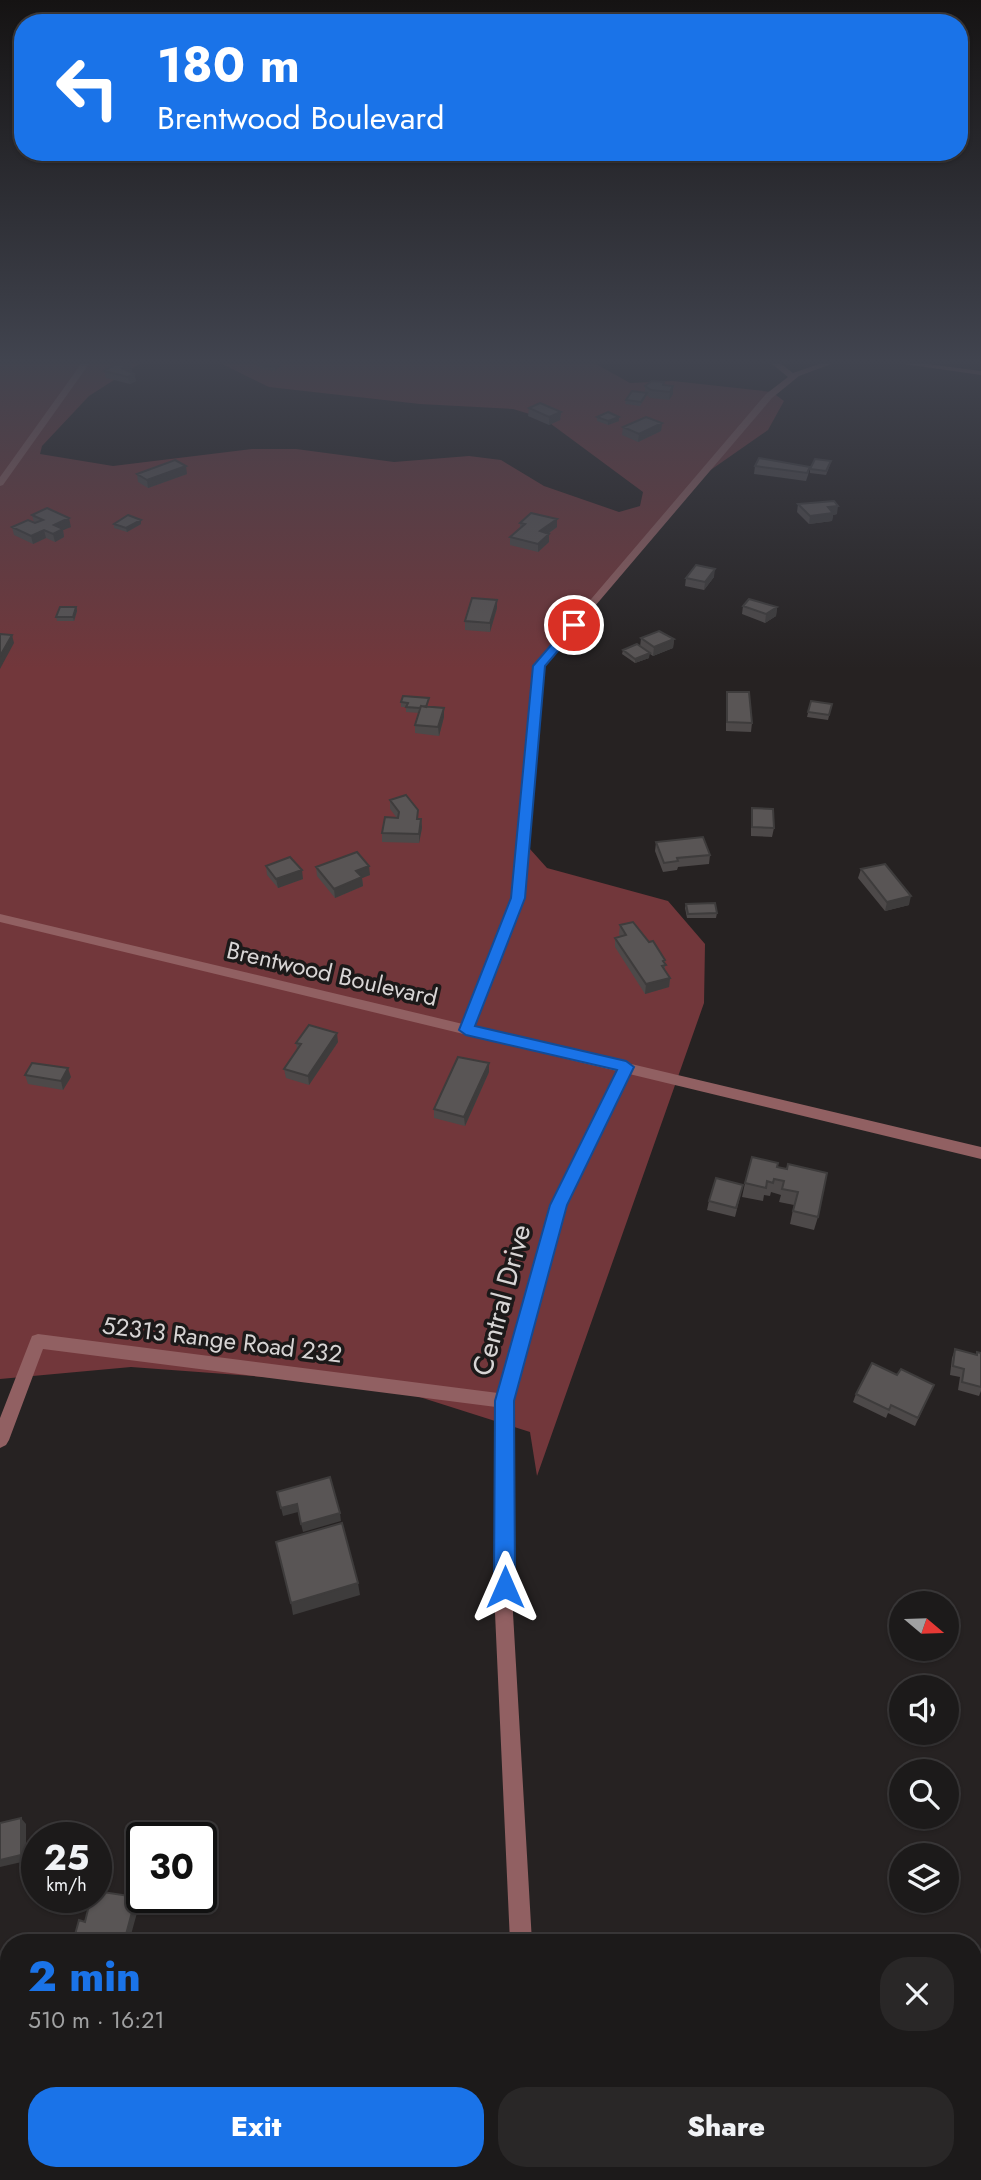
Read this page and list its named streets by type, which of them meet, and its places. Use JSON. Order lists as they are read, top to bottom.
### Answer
{
  "streets": {
    "street": ["Brentwood Boulevard", "Central Drive", "52313 Range Road 232"]
  },
  "crossings": [
    ["Brentwood Boulevard", "Central Drive"],
    ["Central Drive", "52313 Range Road 232"]
  ],
  "north": "right",
  "page": {
    "turn": ["180 m", "Brentwood Boulevard"],
    "speed": "25 km/h",
    "limit": "30",
    "heading": ["2 min", "510 m · 16:21"],
    "buttons": ["Exit", "Share"]
  }
}
